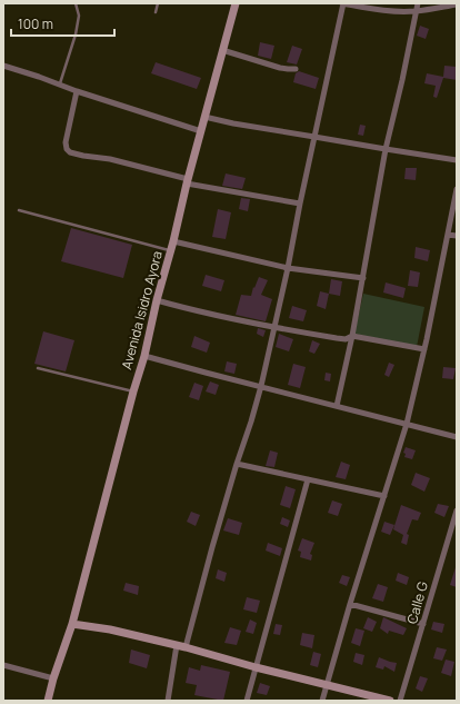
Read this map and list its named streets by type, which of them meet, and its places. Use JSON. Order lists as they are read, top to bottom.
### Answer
{
  "streets": {
    "street": ["Avenida Isidro Ayora", "Calle G"]
  },
  "scale_bar": "100 m"
}
